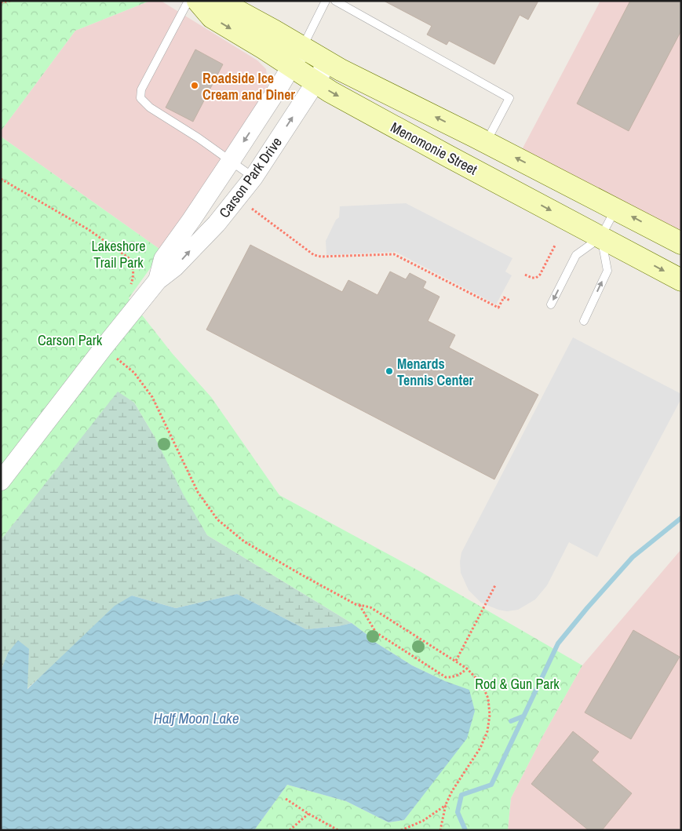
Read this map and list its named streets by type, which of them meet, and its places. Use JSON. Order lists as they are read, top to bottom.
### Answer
{
  "streets": {
    "main road": ["Menomonie Street"],
    "street": ["Carson Park Drive"]
  },
  "crossings": [
    ["Menomonie Street", "Carson Park Drive"]
  ],
  "water": ["Half Moon Lake"],
  "parks": ["Lakeshore Trail Park", "Carson Park", "Rod & Gun Park"],
  "places": ["Roadside Ice Cream and Diner", "Menards Tennis Center"]
}
